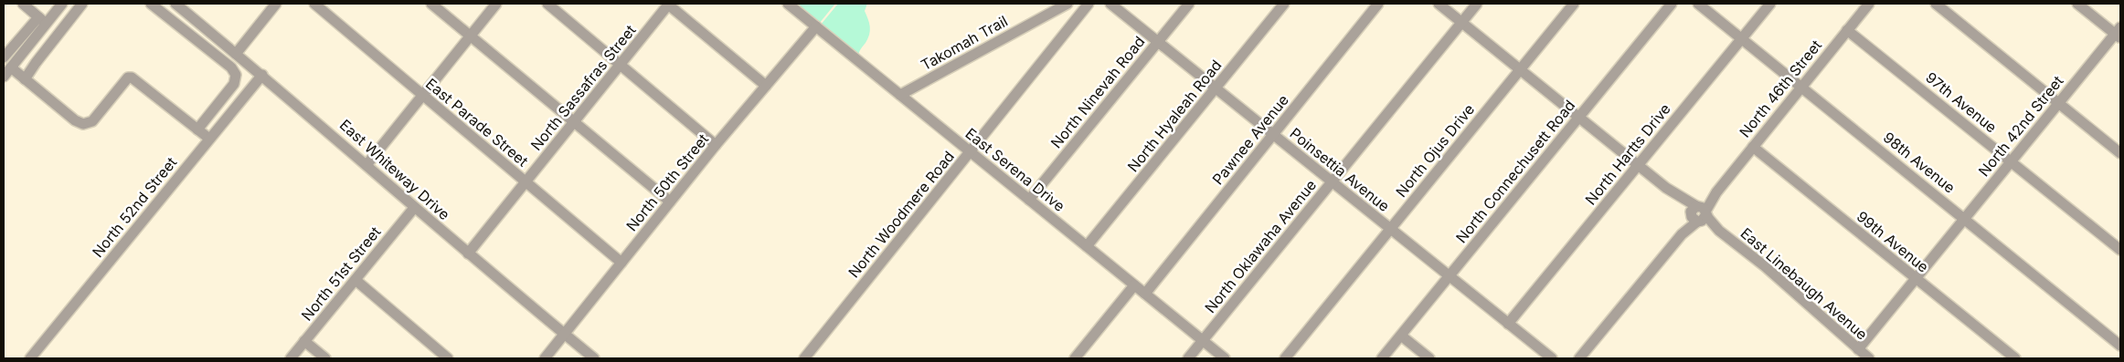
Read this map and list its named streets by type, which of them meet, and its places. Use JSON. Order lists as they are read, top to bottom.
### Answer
{
  "streets": {
    "street": [
      "Takomah Trail",
      "North Sassafras Street",
      "North 46th Street",
      "North Ninevah Road",
      "97th Avenue",
      "North Hyaleah Road",
      "East Parade Street",
      "North 42nd Street",
      "Pawnee Avenue",
      "North Ojus Drive",
      "North Hartts Drive",
      "98th Avenue",
      "East Whiteway Drive",
      "East Serena Drive",
      "Poinsettia Avenue",
      "North Connechusett Road",
      "North 50th Street",
      "North 52nd Street",
      "North Woodmere Road",
      "99th Avenue",
      "North Oklawaha Avenue",
      "North 51st Street",
      "East Linebaugh Avenue"
    ]
  },
  "crossings": [
    ["Takomah Trail", "East Serena Drive"],
    ["North Sassafras Street", "East Parade Street"],
    ["North Sassafras Street", "East Whiteway Drive"],
    ["North 46th Street", "97th Avenue"],
    ["North 46th Street", "98th Avenue"],
    ["North 46th Street", "99th Avenue"],
    ["North 46th Street", "East Linebaugh Avenue"],
    ["North Ninevah Road", "East Serena Drive"],
    ["North Ninevah Road", "Poinsettia Avenue"],
    ["97th Avenue", "North 42nd Street"],
    ["North Hyaleah Road", "East Serena Drive"],
    ["North Hyaleah Road", "Poinsettia Avenue"],
    ["East Parade Street", "North 50th Street"],
    ["North 42nd Street", "98th Avenue"],
    ["North 42nd Street", "99th Avenue"],
    ["North 42nd Street", "East Linebaugh Avenue"],
    ["Pawnee Avenue", "East Serena Drive"],
    ["Pawnee Avenue", "Poinsettia Avenue"],
    ["North Ojus Drive", "Poinsettia Avenue"],
    ["North Ojus Drive", "East Linebaugh Avenue"],
    ["North Hartts Drive", "98th Avenue"],
    ["North Hartts Drive", "Poinsettia Avenue"],
    ["North Hartts Drive", "East Linebaugh Avenue"],
    ["East Whiteway Drive", "North 50th Street"],
    ["East Whiteway Drive", "North 52nd Street"],
    ["East Whiteway Drive", "North 51st Street"],
    ["East Serena Drive", "North 50th Street"],
    ["East Serena Drive", "North Woodmere Road"],
    ["East Serena Drive", "North Oklawaha Avenue"],
    ["Poinsettia Avenue", "North Connechusett Road"],
    ["Poinsettia Avenue", "North Oklawaha Avenue"],
    ["North Connechusett Road", "East Linebaugh Avenue"],
    ["North Oklawaha Avenue", "East Linebaugh Avenue"]
  ]
}
